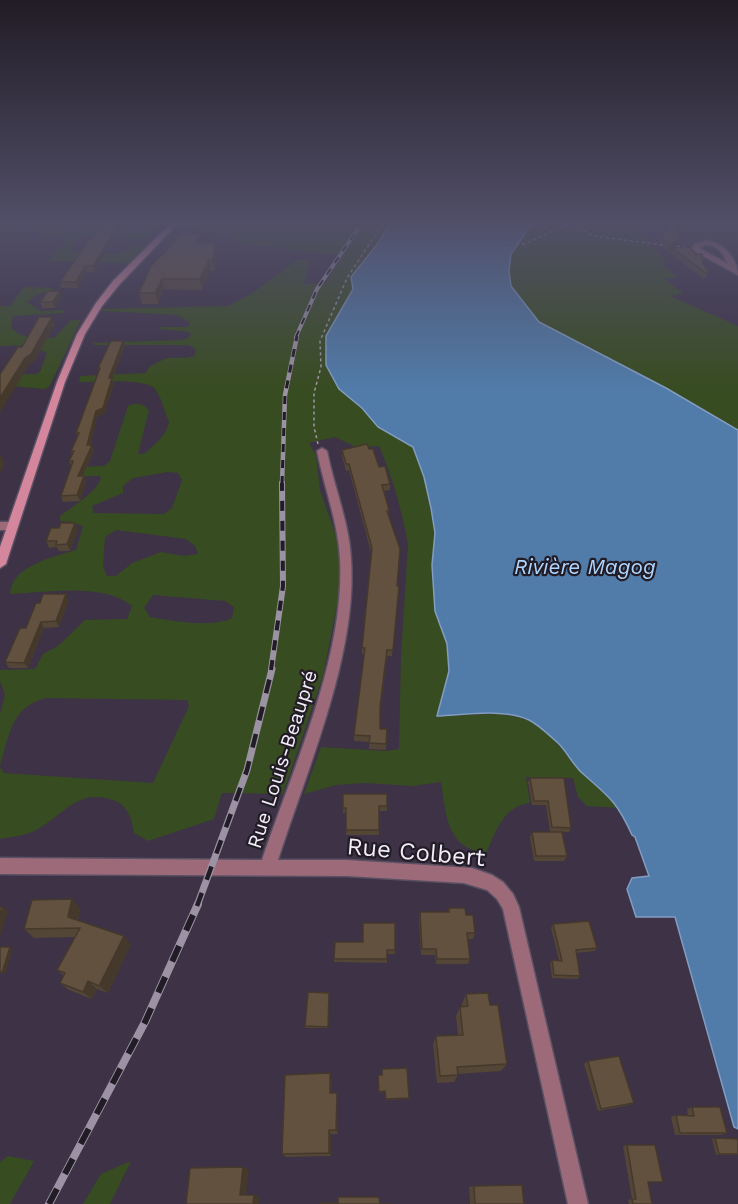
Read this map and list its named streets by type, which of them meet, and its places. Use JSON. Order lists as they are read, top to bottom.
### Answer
{
  "streets": {
    "street": ["Rue Louis-Beaupré", "Rue Colbert"]
  },
  "crossings": [
    ["Rue Louis-Beaupré", "Rue Colbert"]
  ],
  "water": ["Rivière Magog"]
}
